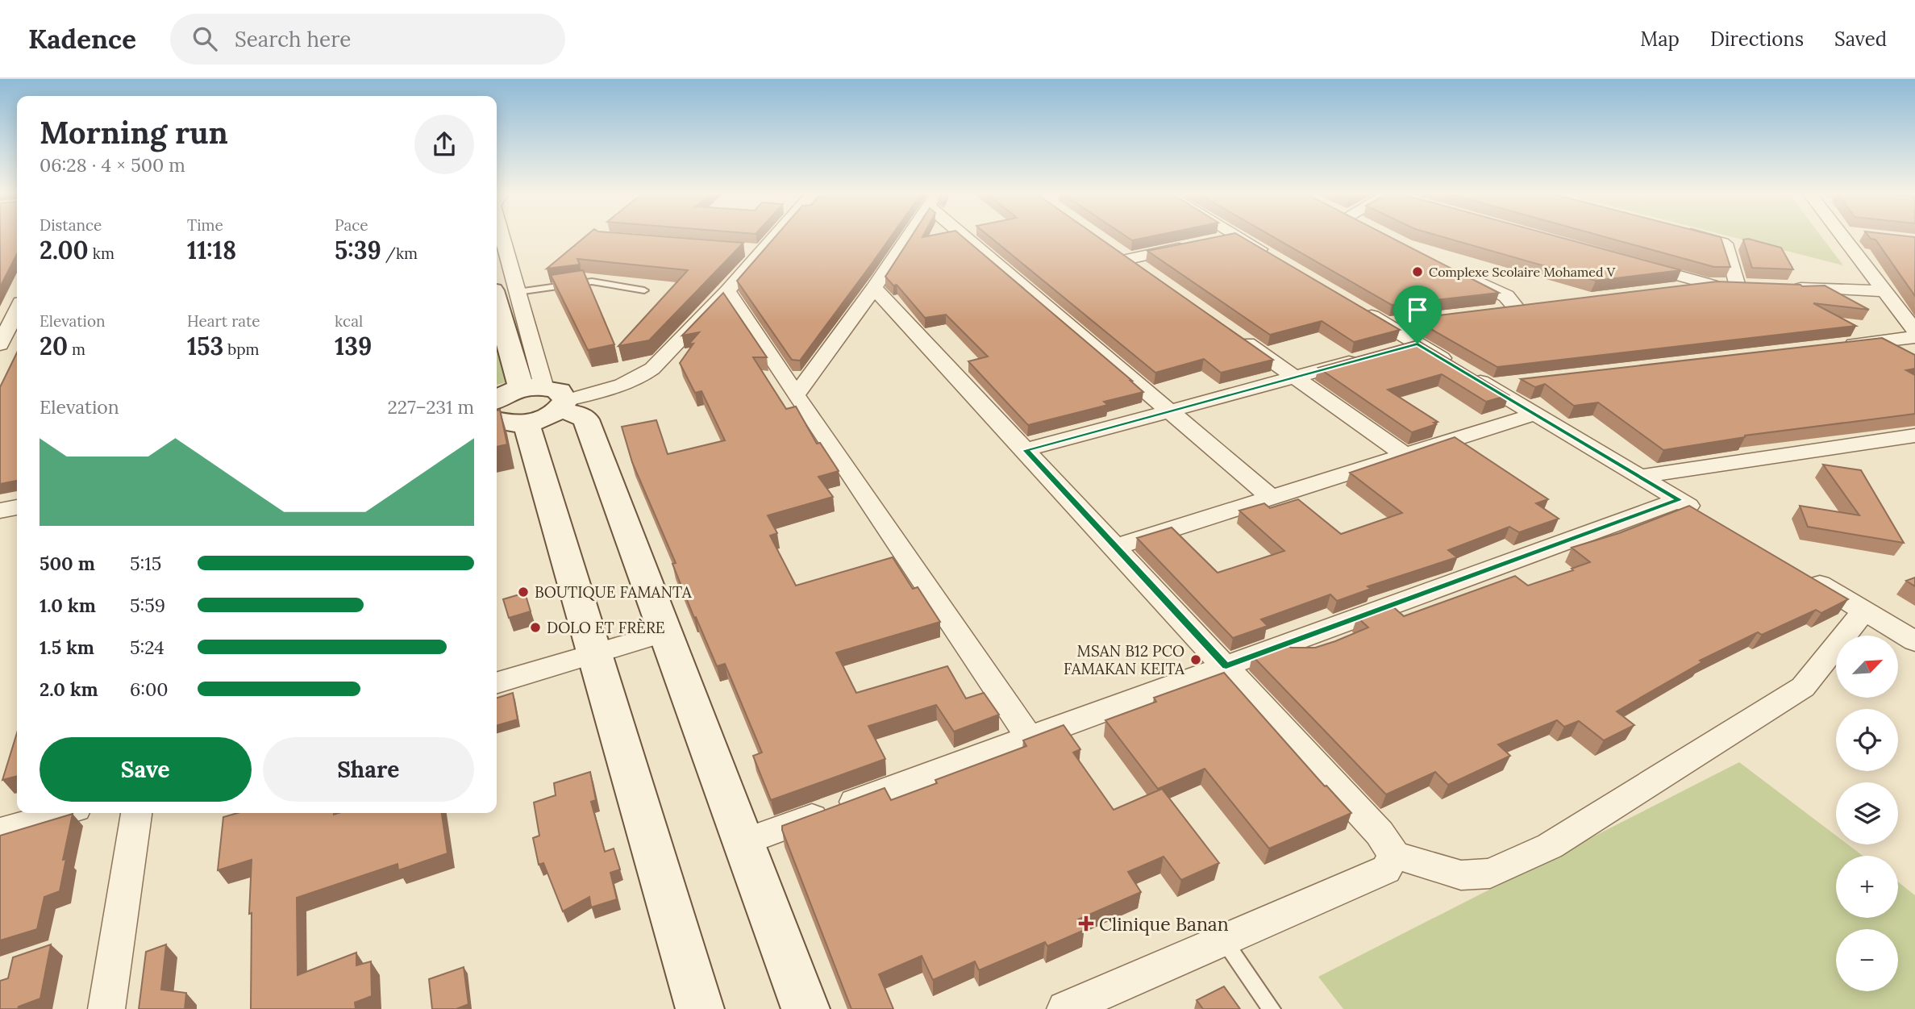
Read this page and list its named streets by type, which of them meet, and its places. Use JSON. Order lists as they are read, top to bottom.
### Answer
{
  "places": {
    "other": [
      "Complexe Scolaire Mohamed V",
      "BOUTIQUE FAMANTA",
      "DOLO ET FRÈRE",
      "MSAN B12 PCO FAMAKAN KEITA"
    ],
    "health": ["Clinique Banan"]
  },
  "north": "top right",
  "page": {
    "header": "Kadence",
    "search": "Search here",
    "nav": ["Map", "Directions", "Saved"],
    "heading": ["Morning run", "06:28 · 4 × 500 m"],
    "stats": [
      ["Distance", "2.00 km"],
      ["Time", "11:18"],
      ["Pace", "5:39 /km"],
      ["Elevation", "20 m"],
      ["Heart rate", "153 bpm"],
      ["kcal", "139"]
    ],
    "chart": ["Elevation", "227–231 m"],
    "list": [
      {
        "name": "500 m",
        "note": "5:15"
      },
      {
        "name": "1.0 km",
        "note": "5:59"
      },
      {
        "name": "1.5 km",
        "note": "5:24"
      },
      {
        "name": "2.0 km",
        "note": "6:00"
      }
    ],
    "map_buttons": ["+", "−"],
    "buttons": ["Save", "Share"]
  }
}
